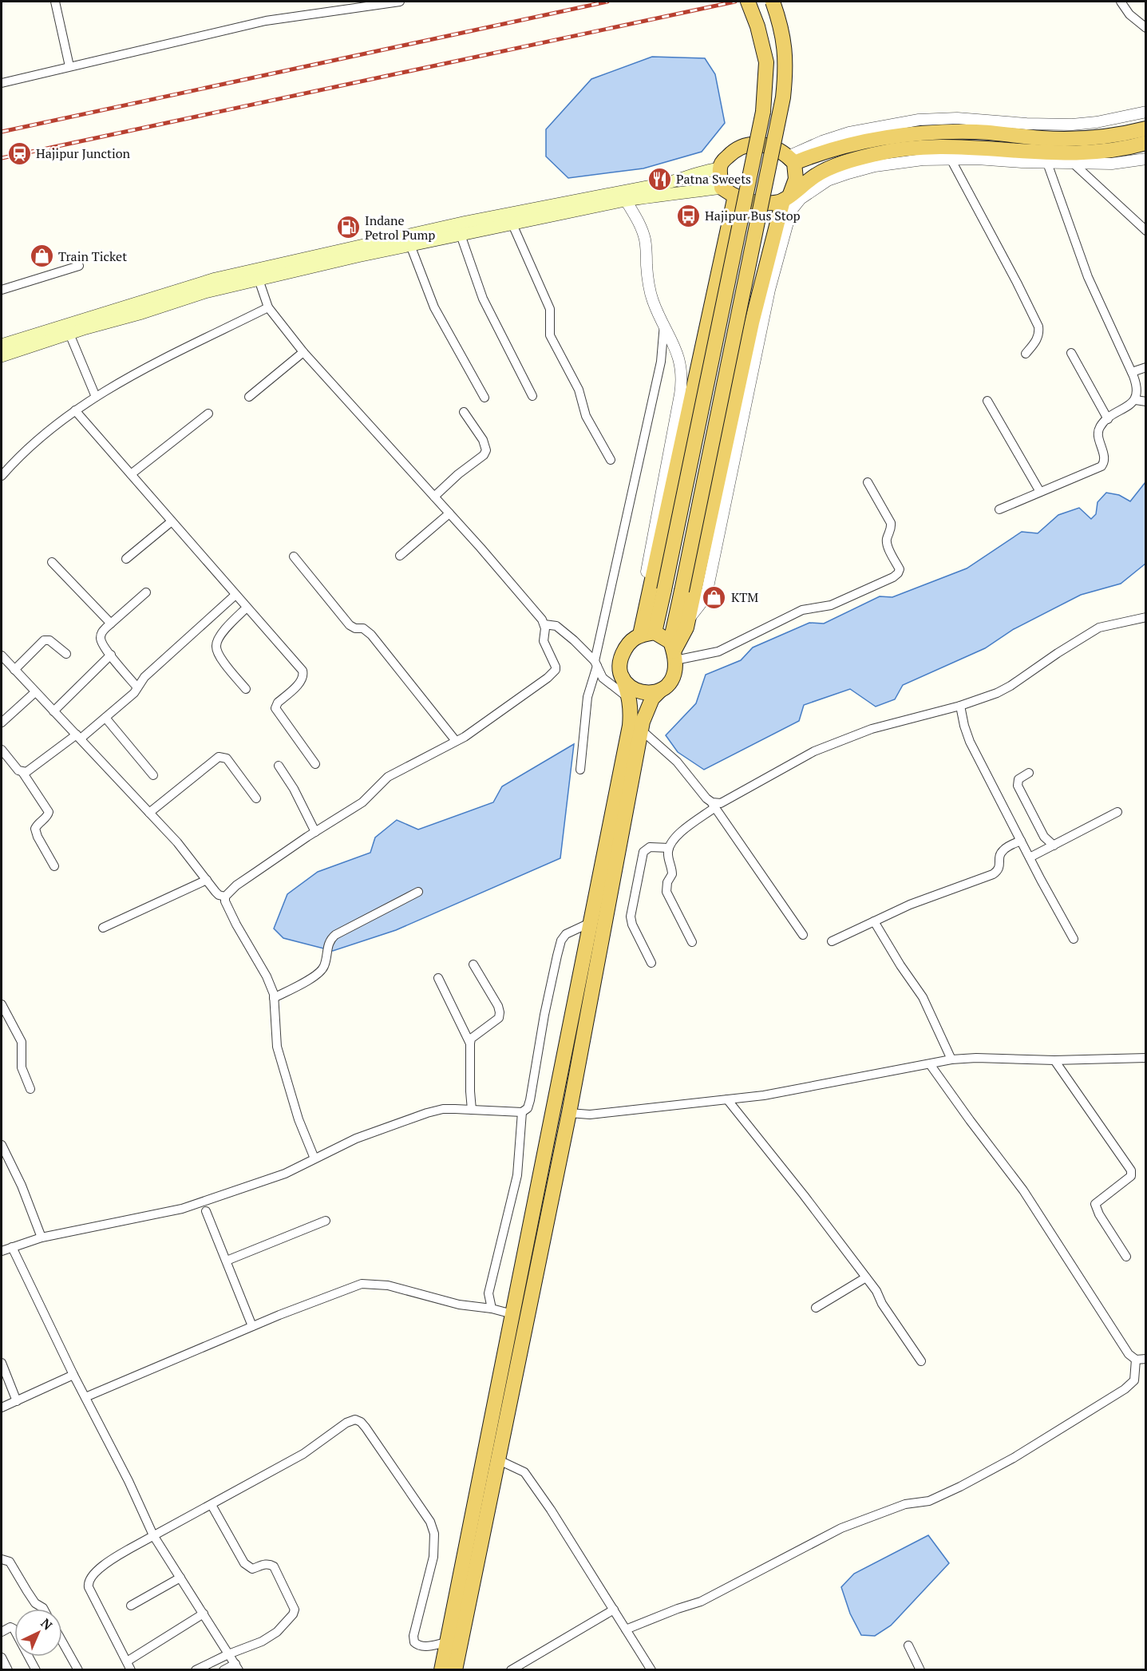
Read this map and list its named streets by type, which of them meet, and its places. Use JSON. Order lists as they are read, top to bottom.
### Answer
{
  "places": {
    "station": ["Hajipur Junction"],
    "restaurant": ["Patna Sweets"],
    "bus stop": ["Hajipur Bus Stop"],
    "fuel station": ["Indane Petrol Pump"],
    "shop": ["Train Ticket", "KTM"]
  },
  "north": "top right"
}
